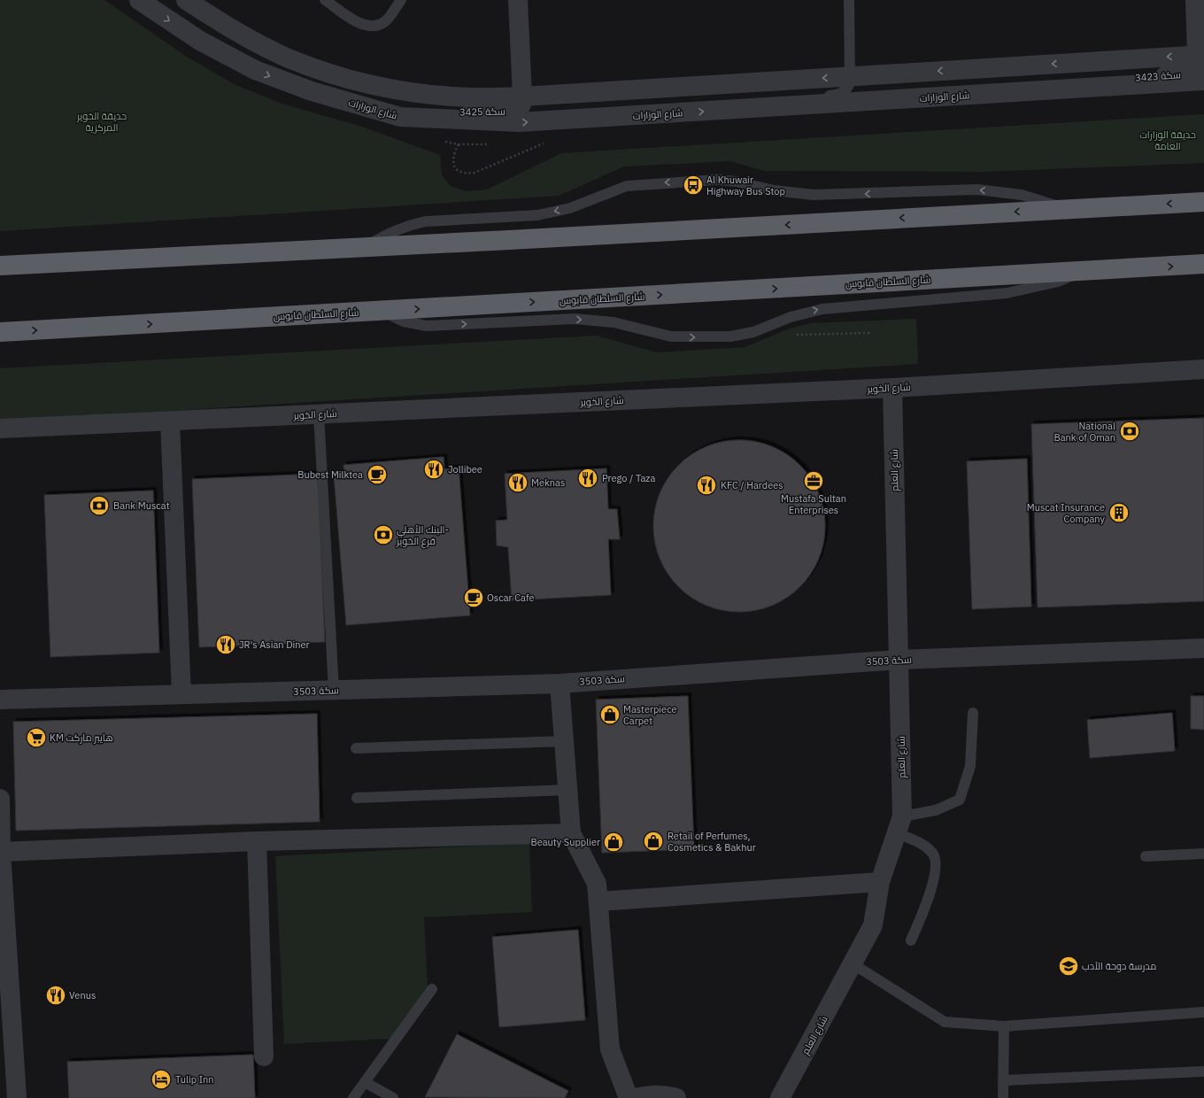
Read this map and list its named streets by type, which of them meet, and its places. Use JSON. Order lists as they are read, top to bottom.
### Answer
{
  "streets": {
    "highway": ["شارع السلطان قابوس"],
    "street": [
      "سكة 3423",
      "شارع الوزارات",
      "سكة 3425",
      "شارع الخوير",
      "شارع العلم",
      "سكة 3503"
    ]
  },
  "crossings": [
    ["سكة 3423", "شارع الوزارات"],
    ["شارع الوزارات", "سكة 3425"],
    ["شارع الخوير", "شارع العلم"],
    ["شارع العلم", "سكة 3503"]
  ],
  "parks": ["حديقة الخوير المركزية", "حديقة الوزارات العامة"],
  "places": {
    "bus stop": ["Al Khuwair Highway Bus Stop"],
    "bank": ["National Bank of Oman", "Bank Muscat", "البنك الأهلي- فرع الخوير"],
    "restaurant": [
      "Jollibee",
      "Prego / Taza",
      "Meknas",
      "KFC / Hardees",
      "JR's Asian Diner",
      "Venus"
    ],
    "cafe": ["Bubest Milktea", "Oscar Cafe"],
    "office": ["Mustafa Sultan Enterprises"],
    "building": ["Muscat Insurance Company"],
    "shop": ["Masterpiece Carpet", "Retail of Perfumes, Cosmetics & Bakhur", "Beauty Supplier"],
    "supermarket": ["KM هايبر ماركت"],
    "school or university": ["مدرسة دوحة الأدب"],
    "hotel": ["Tulip Inn"]
  }
}
